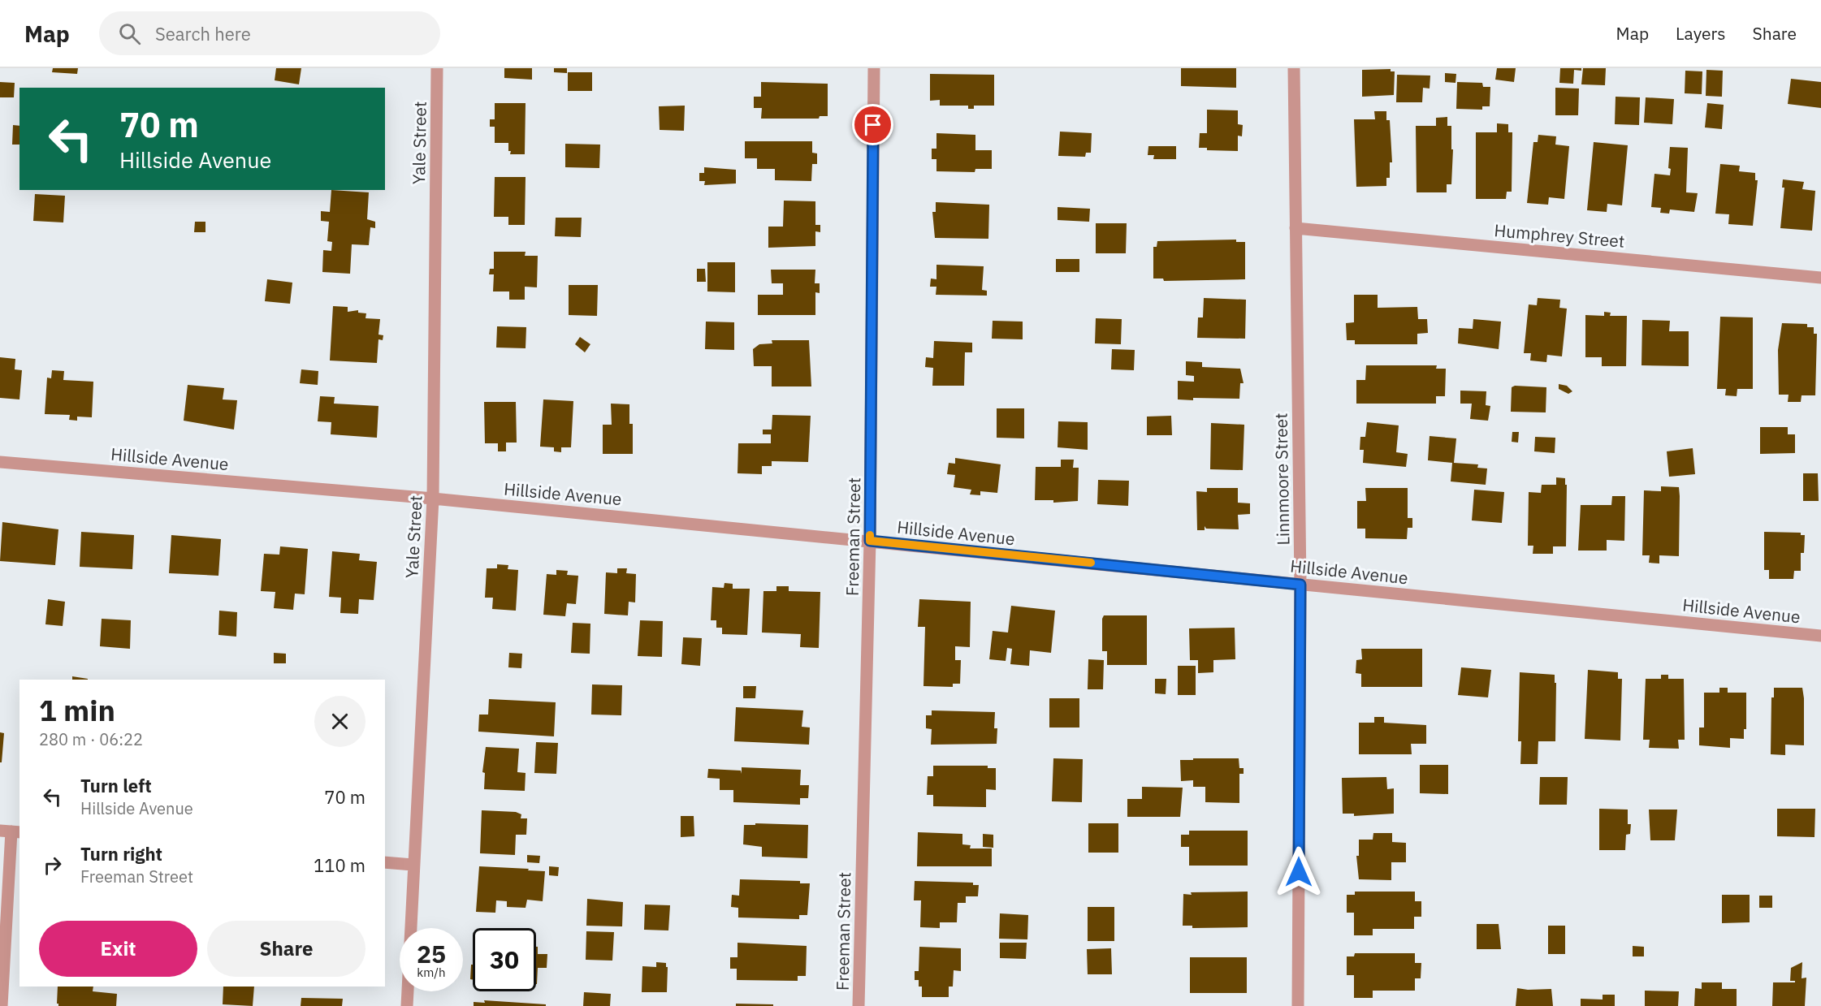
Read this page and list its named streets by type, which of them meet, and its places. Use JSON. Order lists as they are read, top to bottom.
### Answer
{
  "streets": {
    "street": [
      "Yale Street",
      "Humphrey Street",
      "Hillside Avenue",
      "Linnmoore Street",
      "Freeman Street"
    ]
  },
  "crossings": [
    ["Yale Street", "Hillside Avenue"],
    ["Humphrey Street", "Linnmoore Street"],
    ["Hillside Avenue", "Linnmoore Street"],
    ["Hillside Avenue", "Freeman Street"]
  ],
  "page": {
    "header": "Map",
    "search": "Search here",
    "nav": ["Map", "Layers", "Share"],
    "turn": ["70 m", "Hillside Avenue"],
    "heading": ["1 min", "280 m · 06:22"],
    "list": [
      {
        "name": "Turn left",
        "note": "Hillside Avenue",
        "value": "70 m"
      },
      {
        "name": "Turn right",
        "note": "Freeman Street",
        "value": "110 m"
      }
    ],
    "buttons": ["Exit", "Share"],
    "speed": "25 km/h",
    "limit": "30"
  }
}
